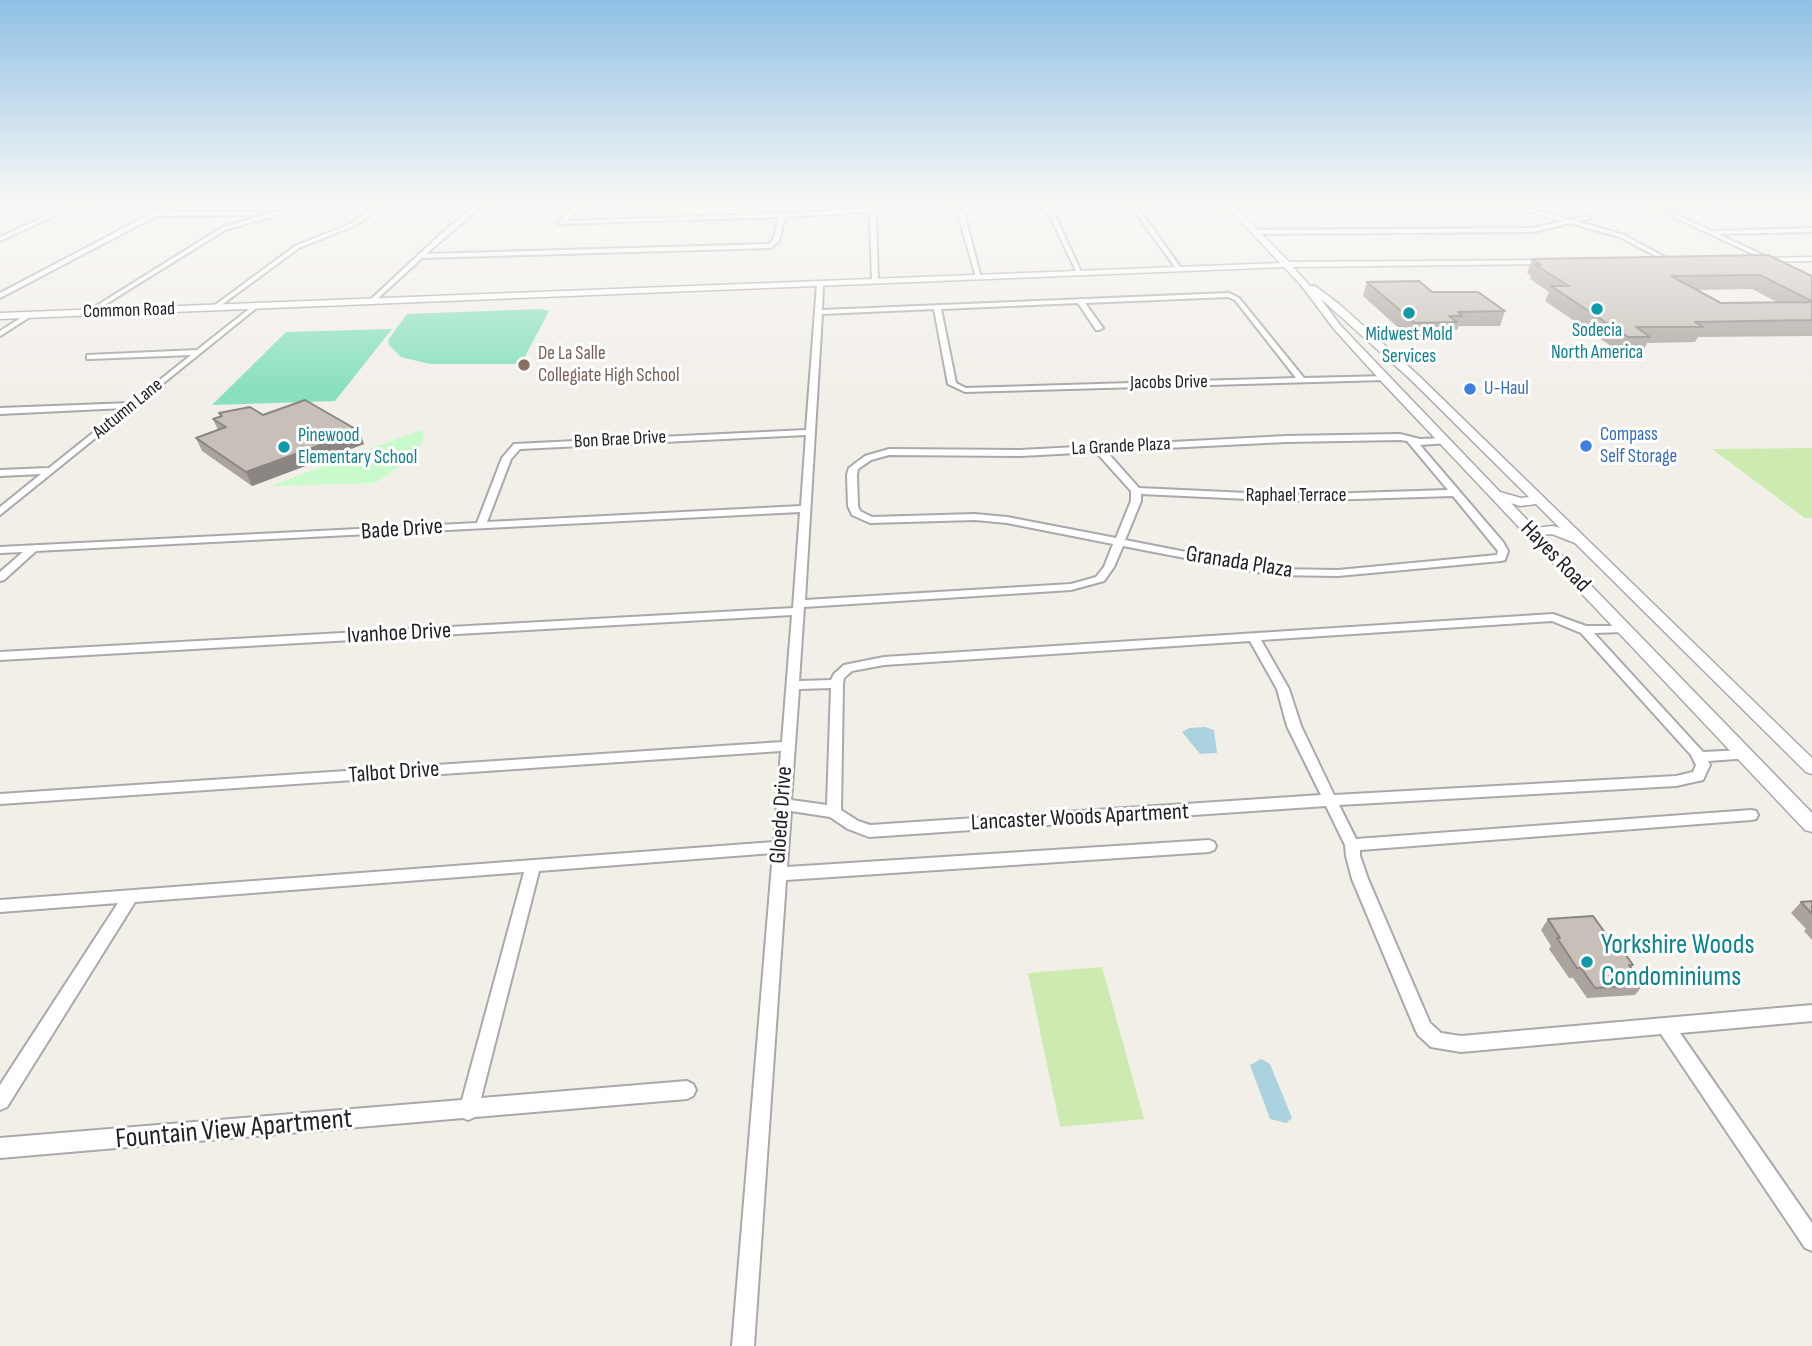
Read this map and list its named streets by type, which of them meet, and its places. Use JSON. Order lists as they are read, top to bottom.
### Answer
{
  "streets": {
    "street": [
      "Common Road",
      "Jacobs Drive",
      "Autumn Lane",
      "Bon Brae Drive",
      "La Grande Plaza",
      "Raphael Terrace",
      "Bade Drive",
      "Hayes Road",
      "Granada Plaza",
      "Ivanhoe Drive",
      "Talbot Drive",
      "Gloede Drive",
      "Lancaster Woods Apartment",
      "Fountain View Apartment"
    ]
  },
  "crossings": [
    ["Common Road", "Autumn Lane"],
    ["Common Road", "Gloede Drive"],
    ["Jacobs Drive", "Hayes Road"],
    ["Bon Brae Drive", "Bade Drive"],
    ["Bon Brae Drive", "Gloede Drive"],
    ["La Grande Plaza", "Hayes Road"],
    ["La Grande Plaza", "Granada Plaza"],
    ["Raphael Terrace", "Granada Plaza"],
    ["Bade Drive", "Gloede Drive"],
    ["Granada Plaza", "Ivanhoe Drive"],
    ["Ivanhoe Drive", "Gloede Drive"],
    ["Talbot Drive", "Gloede Drive"],
    ["Gloede Drive", "Lancaster Woods Apartment"]
  ],
  "places": [
    "Sodecia North America",
    "Midwest Mold Services",
    "De La Salle Collegiate High School",
    "U-Haul",
    "Compass Self Storage",
    "Pinewood Elementary School",
    "Yorkshire Woods Condominiums"
  ]
}
